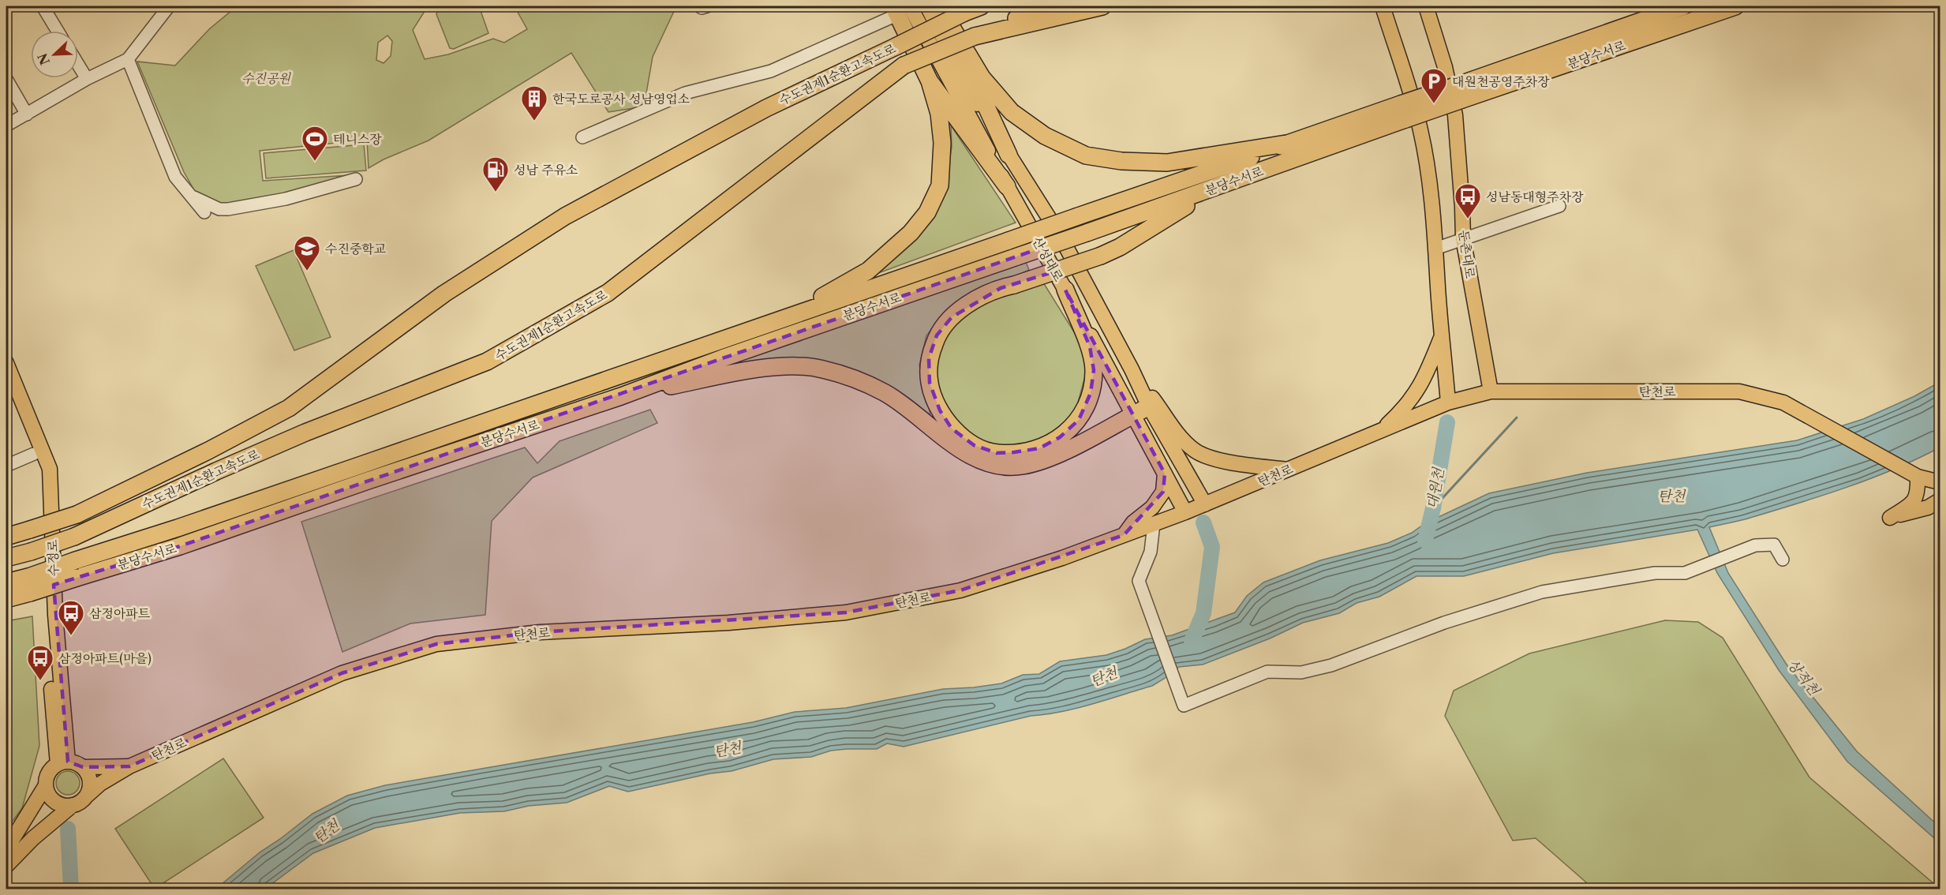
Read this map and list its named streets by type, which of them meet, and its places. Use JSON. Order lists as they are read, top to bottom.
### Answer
{
  "streets": {
    "highway": ["분당수서로", "수도권제1순환고속도로"],
    "main road": [
      "둔촌대로",
      "산성대로",
      "탄천로",
      "수정로"
    ]
  },
  "crossings": [
    ["둔촌대로", "탄천로"],
    ["산성대로", "탄천로"],
    ["탄천로", "수정로"]
  ],
  "water": ["대원천", "탄천", "상적천"],
  "parks": ["수진공원"],
  "places": {
    "parking": ["대원천공영주차장"],
    "building": ["한국도로공사 성남영업소"],
    "sports": ["테니스장"],
    "fuel station": ["성남 주유소"],
    "bus stop": ["성남동대형주차장", "삼정아파트", "삼정아파트(마을)"],
    "school or university": ["수진중학교"]
  },
  "north": "bottom left"
}
